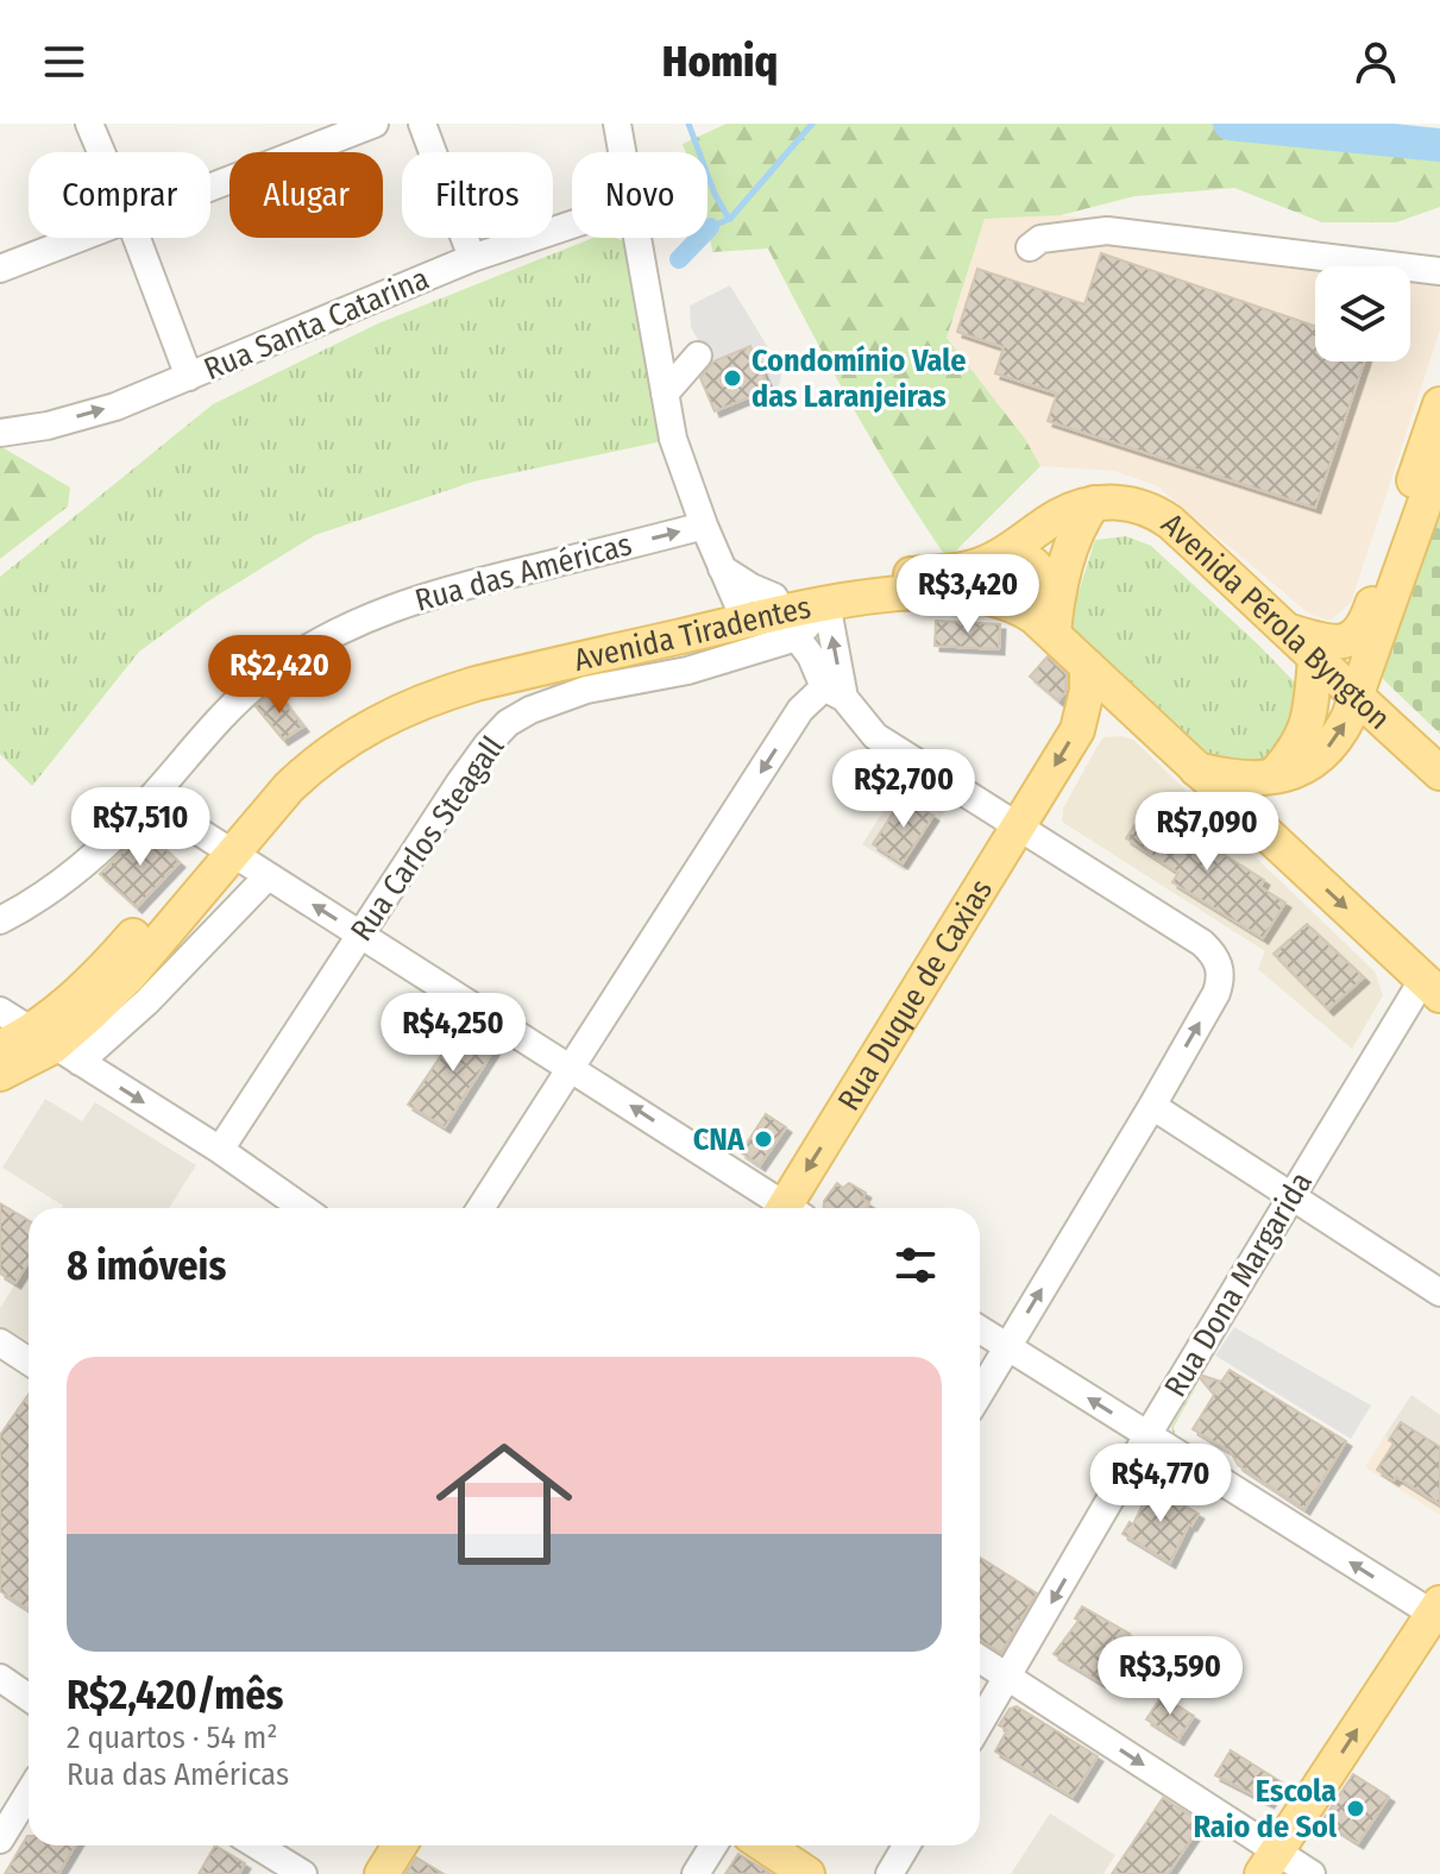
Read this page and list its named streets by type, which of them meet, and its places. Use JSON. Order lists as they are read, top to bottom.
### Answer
{
  "streets": {
    "main road": ["Avenida Pérola Byngton", "Avenida Tiradentes", "Rua Duque de Caxias"],
    "street": [
      "Rua Santa Catarina",
      "Rua das Américas",
      "Rua Carlos Steagall",
      "Rua Dona Margarida"
    ]
  },
  "crossings": [
    ["Avenida Pérola Byngton", "Avenida Tiradentes"],
    ["Avenida Tiradentes", "Rua Duque de Caxias"],
    ["Avenida Tiradentes", "Rua Dona Margarida"]
  ],
  "one_way": ["Rua das Américas"],
  "places": ["Condomínio Vale das Laranjeiras", "CNA", "Escola Raio de Sol"],
  "page": {
    "header": "Homiq",
    "chip": [
      "Comprar",
      "Alugar",
      "Filtros",
      "Novo"
    ],
    "price": [
      "R$3,420",
      "R$2,420",
      "R$2,700",
      "R$7,510",
      "R$7,090",
      "R$4,250",
      "R$4,770",
      "R$3,590"
    ],
    "heading": "8 imóveis",
    "list": [
      {
        "name": "R$2,420/mês",
        "note": "2 quartos · 54 m² · Rua das Américas"
      }
    ]
  }
}
